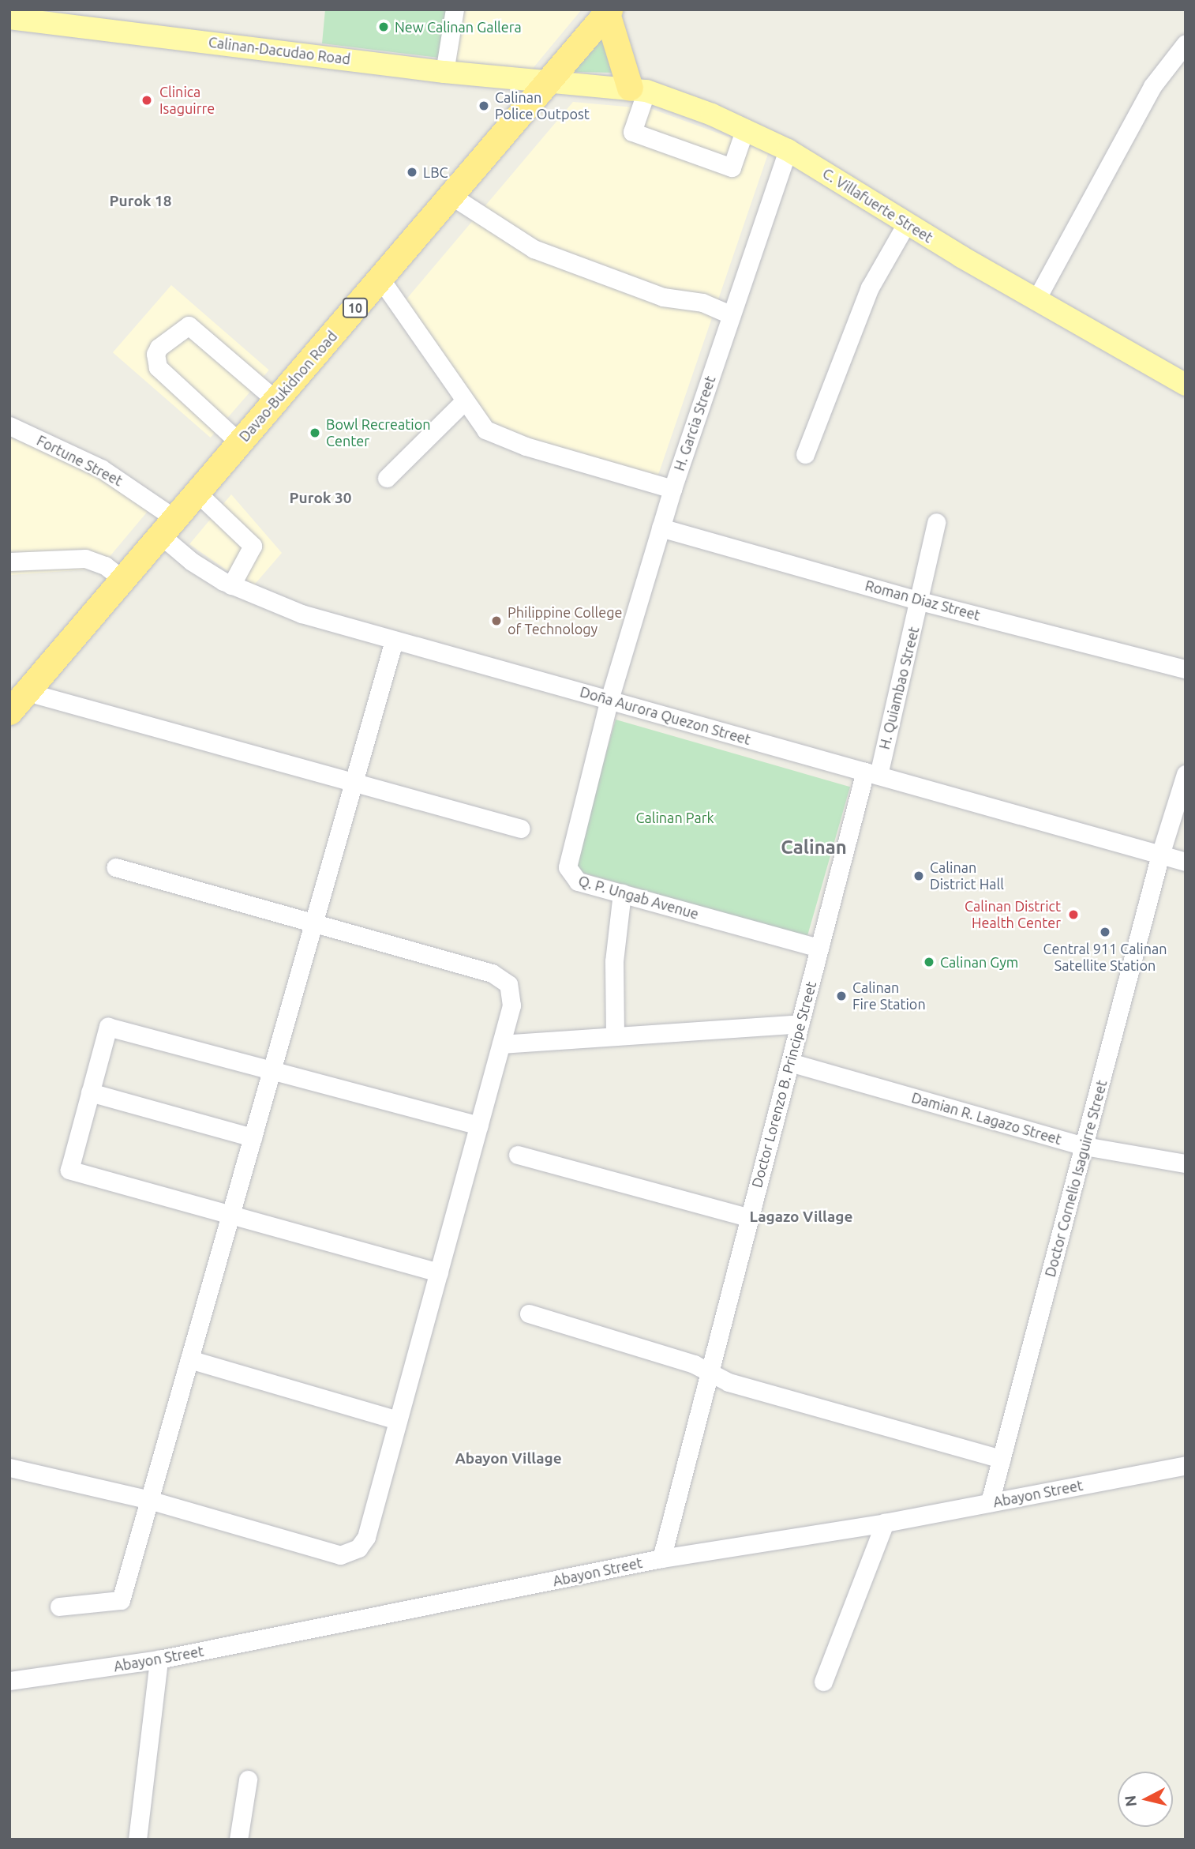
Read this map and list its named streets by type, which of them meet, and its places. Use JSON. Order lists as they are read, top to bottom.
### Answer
{
  "streets": {
    "highway": ["10", "Davao-Bukidnon Road"],
    "main road": ["Calinan-Dacudao Road", "C. Villafuerte Street"],
    "street": [
      "H. Garcia Street",
      "Fortune Street",
      "Roman Diaz Street",
      "H. Quiambao Street",
      "Doña Aurora Quezon Street",
      "Q. P. Ungab Avenue",
      "Doctor Lorenzo B. Principe Street",
      "Damian R. Lagazo Street",
      "Doctor Cornelio Isaguirre Street",
      "Abayon Street"
    ]
  },
  "crossings": [
    ["Calinan-Dacudao Road", "C. Villafuerte Street"],
    ["Calinan-Dacudao Road", "Davao-Bukidnon Road"],
    ["C. Villafuerte Street", "Davao-Bukidnon Road"],
    ["C. Villafuerte Street", "H. Garcia Street"],
    ["Davao-Bukidnon Road", "Fortune Street"],
    ["Davao-Bukidnon Road", "Doña Aurora Quezon Street"],
    ["H. Garcia Street", "Roman Diaz Street"],
    ["H. Garcia Street", "Doña Aurora Quezon Street"],
    ["H. Garcia Street", "Q. P. Ungab Avenue"],
    ["Fortune Street", "Doña Aurora Quezon Street"],
    ["Roman Diaz Street", "H. Quiambao Street"],
    ["H. Quiambao Street", "Doña Aurora Quezon Street"],
    ["H. Quiambao Street", "Doctor Lorenzo B. Principe Street"],
    ["Doña Aurora Quezon Street", "Q. P. Ungab Avenue"],
    ["Doña Aurora Quezon Street", "Doctor Lorenzo B. Principe Street"],
    ["Doña Aurora Quezon Street", "Doctor Cornelio Isaguirre Street"],
    ["Q. P. Ungab Avenue", "Doctor Lorenzo B. Principe Street"],
    ["Doctor Lorenzo B. Principe Street", "Damian R. Lagazo Street"],
    ["Doctor Lorenzo B. Principe Street", "Abayon Street"],
    ["Damian R. Lagazo Street", "Doctor Cornelio Isaguirre Street"],
    ["Doctor Cornelio Isaguirre Street", "Abayon Street"]
  ],
  "districts": [
    "Purok 18",
    "Purok 30",
    "Calinan",
    "Lagazo Village",
    "Abayon Village"
  ],
  "parks": ["Calinan Park"],
  "places": [
    "New Calinan Gallera",
    "Clinica Isaguirre",
    "Calinan Police Outpost",
    "LBC",
    "Bowl Recreation Center",
    "Philippine College of Technology",
    "Calinan District Hall",
    "Calinan District Health Center",
    "Central 911 Calinan Satellite Station",
    "Calinan Gym",
    "Calinan Fire Station"
  ],
  "north": "left"
}
